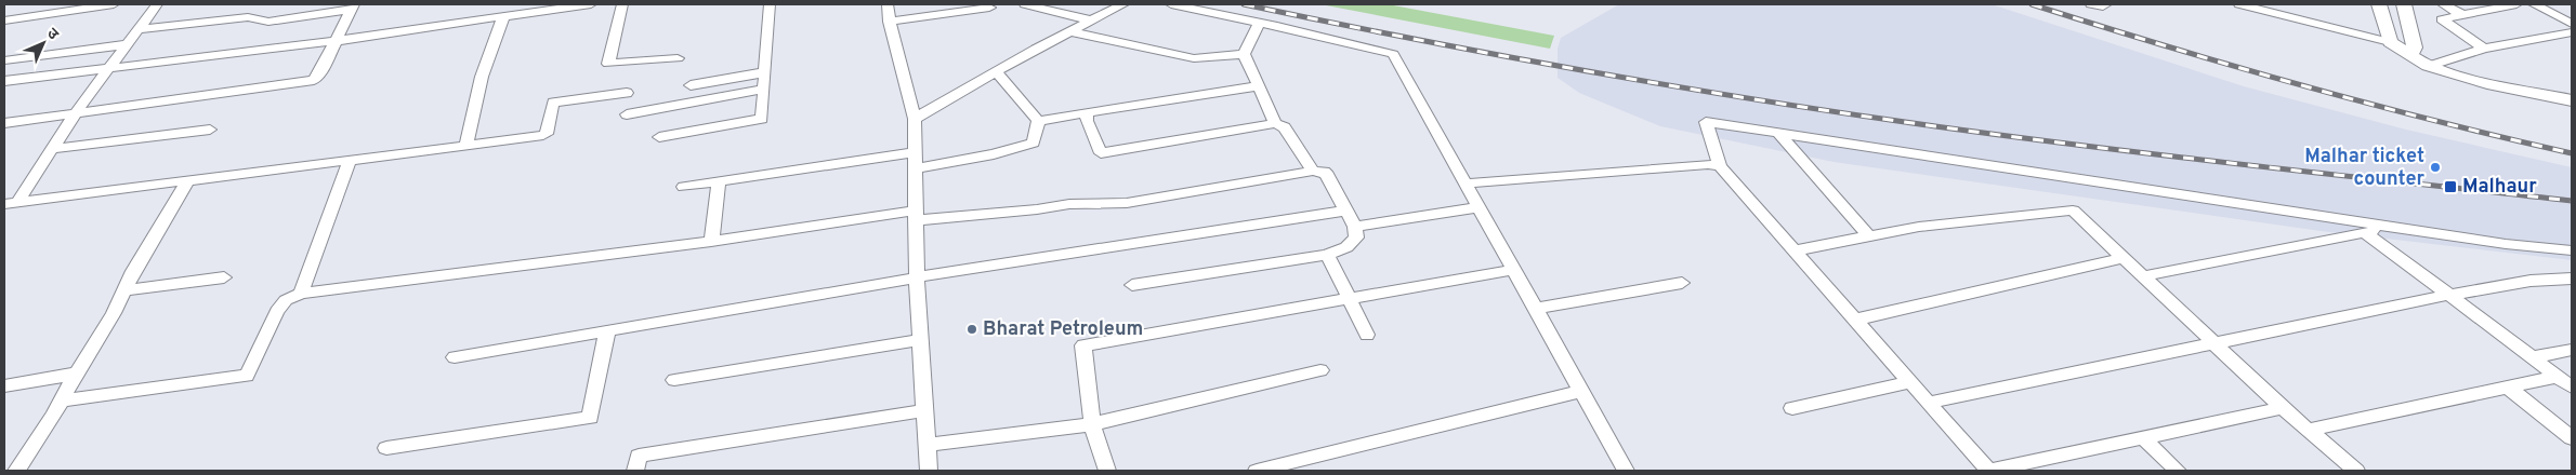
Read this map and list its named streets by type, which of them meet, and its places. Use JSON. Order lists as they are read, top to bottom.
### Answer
{
  "places": {
    "other": ["Malhar ticket counter", "Bharat Petroleum"],
    "transit": ["Malhaur"]
  },
  "north": "top right"
}
